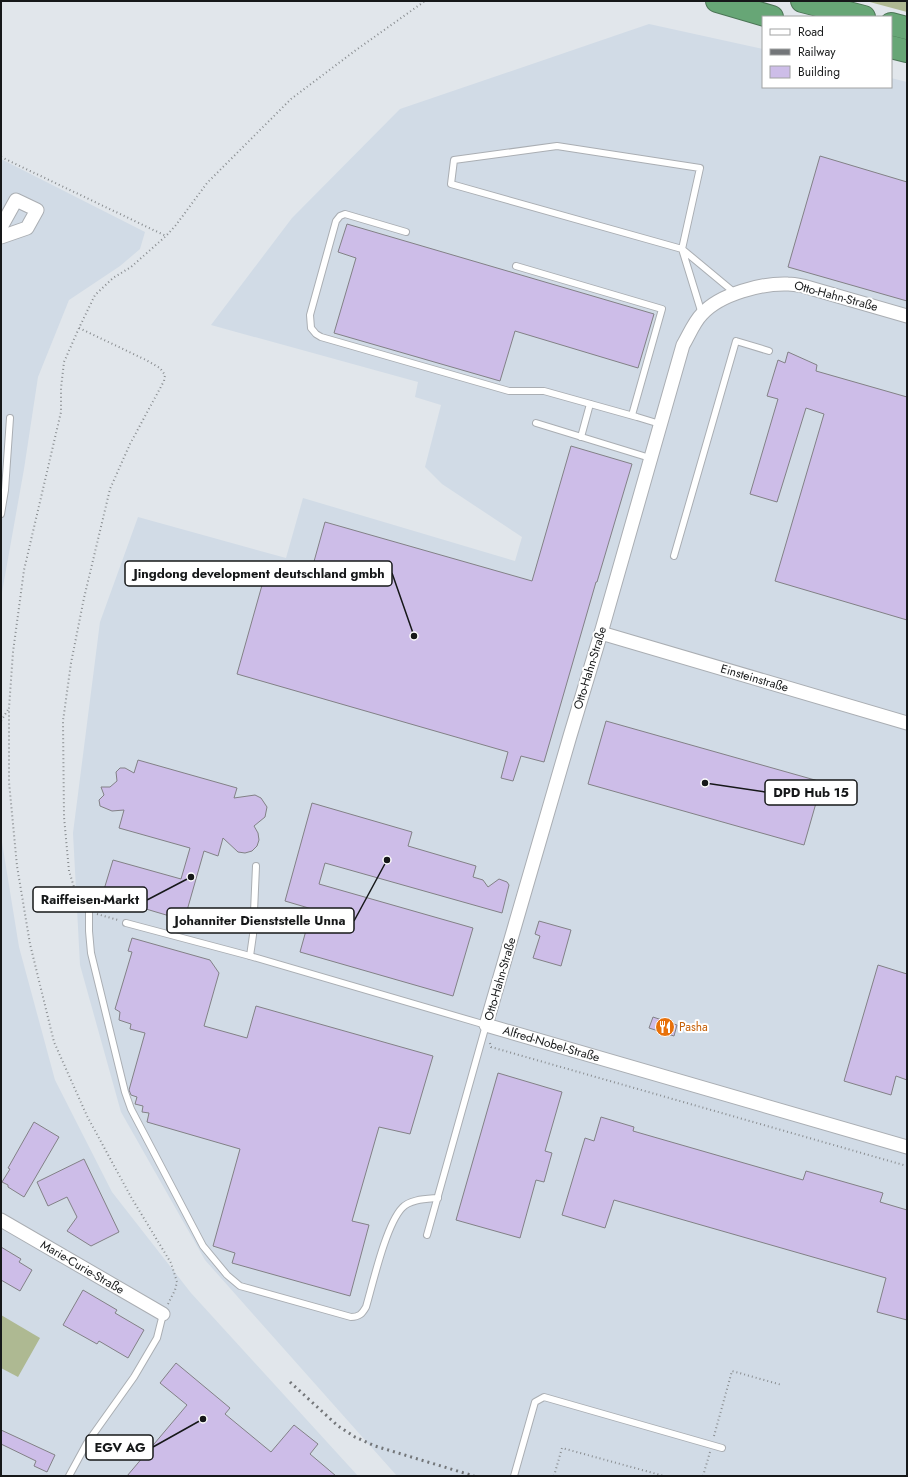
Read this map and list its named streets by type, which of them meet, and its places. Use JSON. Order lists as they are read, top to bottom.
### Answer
{
  "streets": {
    "street": [
      "Otto-Hahn-Straße",
      "Einsteinstraße",
      "Alfred-Nobel-Straße",
      "Marie-Curie-Straße"
    ]
  },
  "crossings": [
    ["Otto-Hahn-Straße", "Einsteinstraße"],
    ["Otto-Hahn-Straße", "Alfred-Nobel-Straße"]
  ],
  "places": {
    "other": [
      "Jingdong development deutschland gmbh",
      "DPD Hub 15",
      "Johanniter Dienststelle Unna",
      "Raiffeisen-Markt",
      "EGV AG"
    ],
    "restaurant": ["Pasha"]
  },
  "legend": ["Road", "Railway", "Building"]
}
